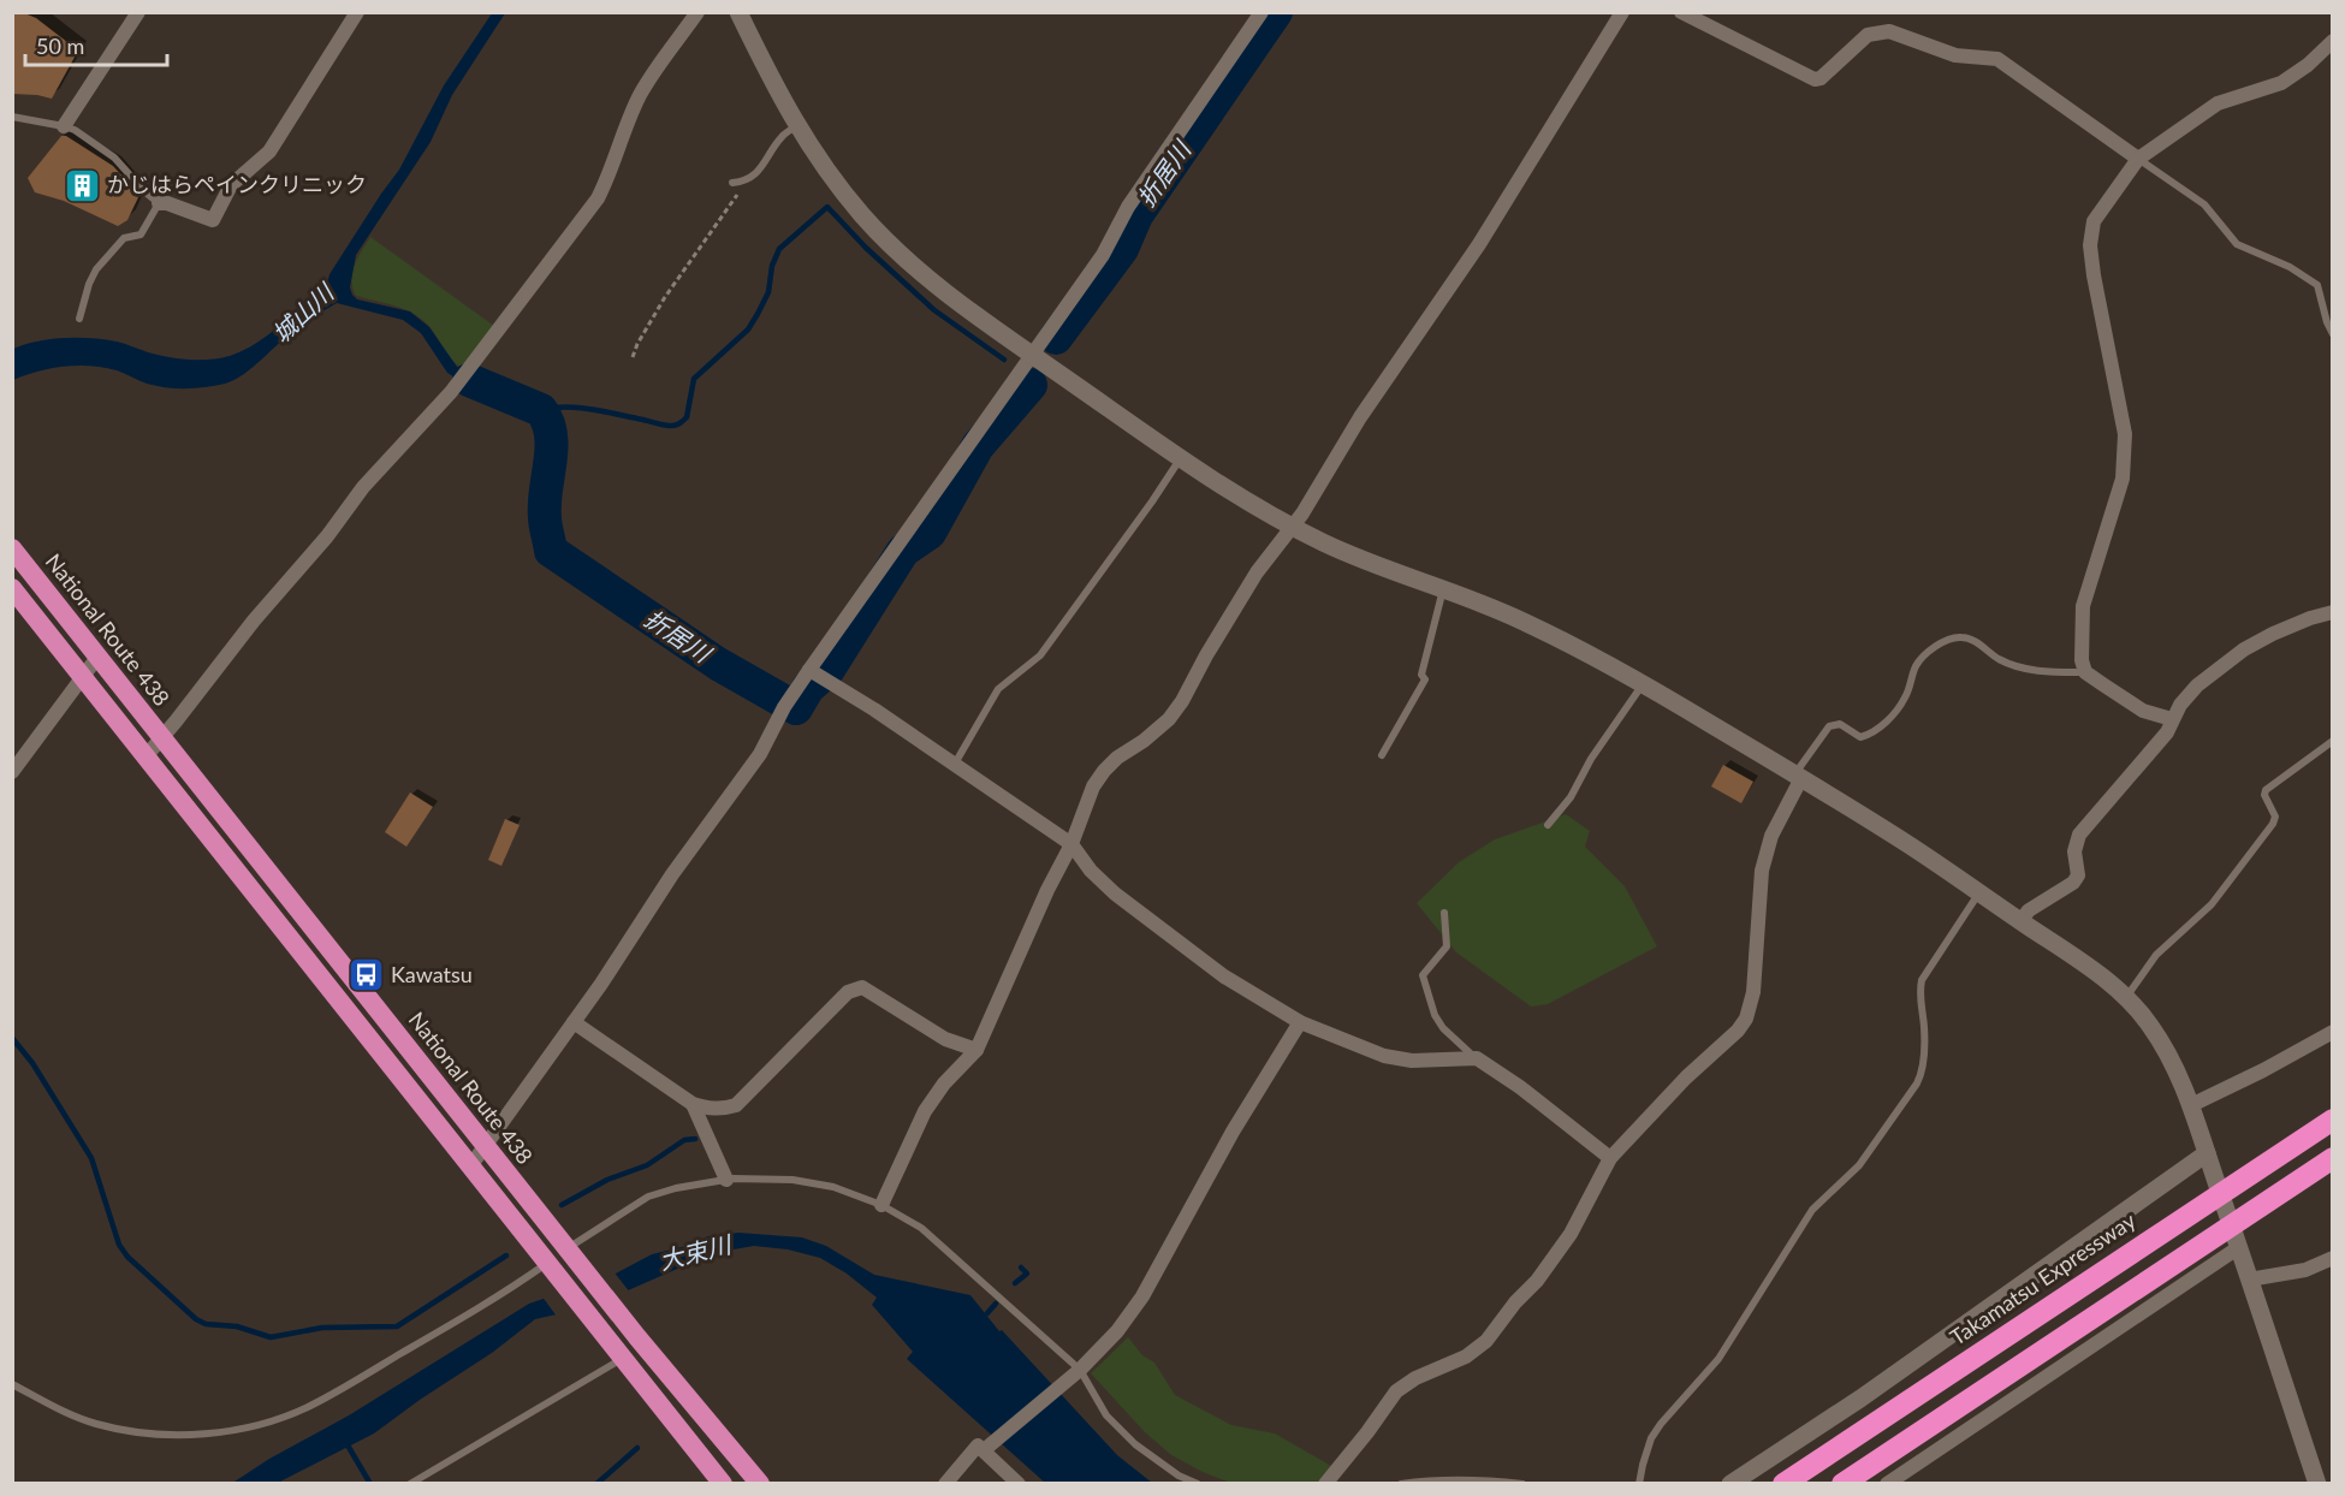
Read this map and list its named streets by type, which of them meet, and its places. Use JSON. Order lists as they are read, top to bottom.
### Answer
{
  "streets": {
    "highway": ["National Route 438", "Takamatsu Expressway"]
  },
  "water": ["折居川", "城山川", "大束川"],
  "places": {
    "building": ["かじはらペインクリニック"],
    "bus stop": ["Kawatsu"]
  },
  "scale_bar": "50 m"
}
